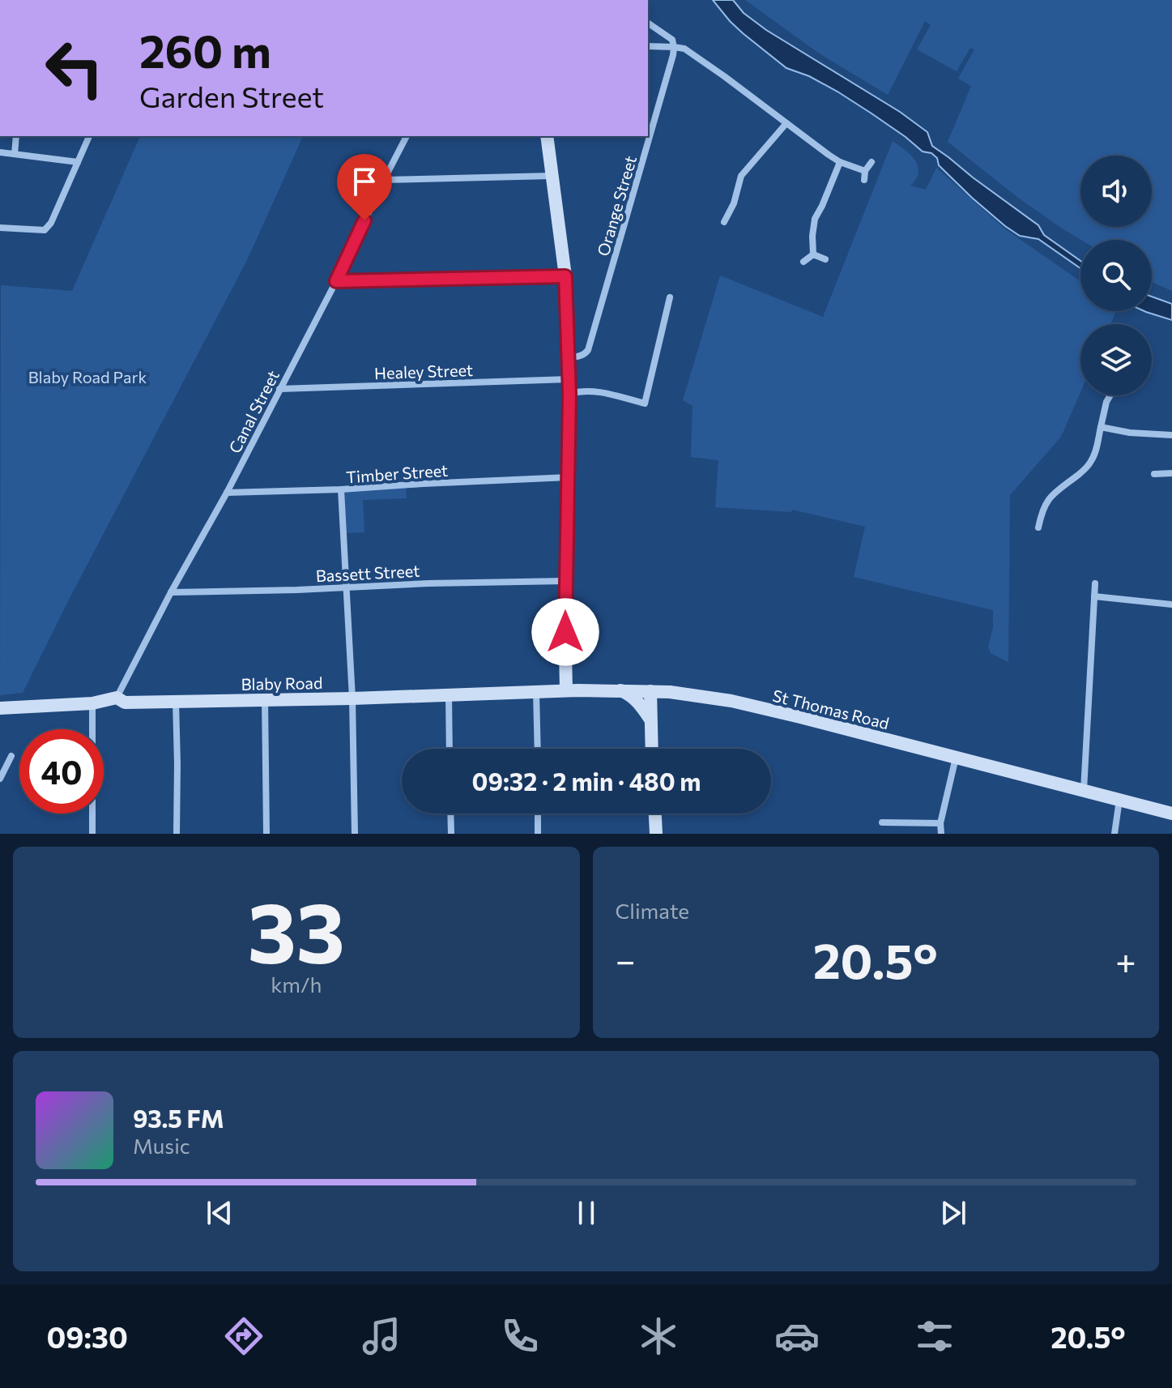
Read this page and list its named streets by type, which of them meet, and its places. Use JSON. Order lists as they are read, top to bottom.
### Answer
{
  "streets": {
    "main road": ["Blaby Road", "St Thomas Road"],
    "street": [
      "Orange Street",
      "Healey Street",
      "Canal Street",
      "Timber Street",
      "Bassett Street"
    ]
  },
  "crossings": [
    ["Healey Street", "Canal Street"],
    ["Canal Street", "Timber Street"],
    ["Canal Street", "Bassett Street"],
    ["Canal Street", "Blaby Road"],
    ["Blaby Road", "St Thomas Road"]
  ],
  "parks": ["Blaby Road Park"],
  "page": {
    "turn": ["260 m", "Garden Street"],
    "limit": "40",
    "trip": "09:32 · 2 min · 480 m",
    "tile": [
      ["33", "km/h"],
      "Climate"
    ],
    "heat": ["−", "20.5°", "+"],
    "song": ["93.5 FM", "Music"],
    "tabs": ["09:30", "20.5°"]
  }
}
